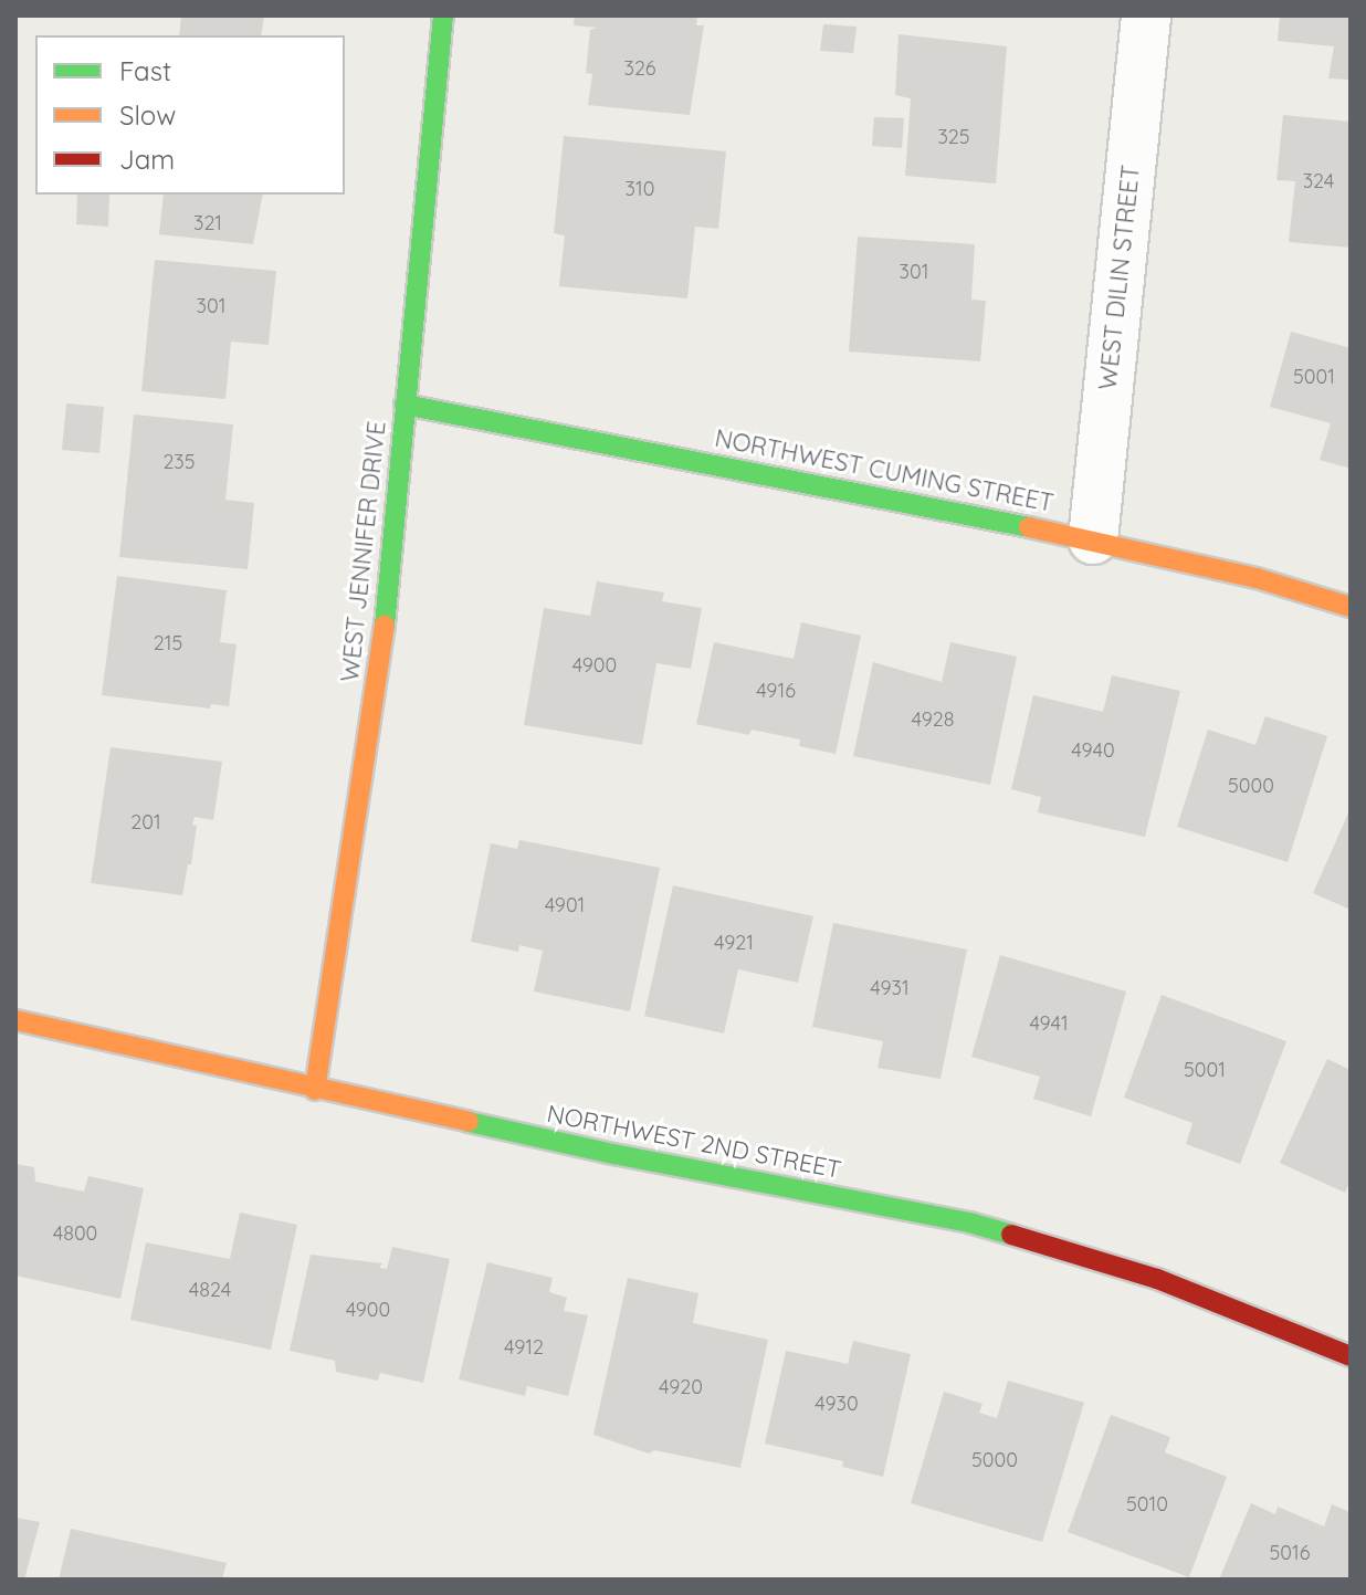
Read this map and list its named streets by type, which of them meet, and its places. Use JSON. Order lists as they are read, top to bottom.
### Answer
{
  "streets": {
    "street": [
      "WEST DILIN STREET",
      "NORTHWEST CUMING STREET",
      "WEST JENNIFER DRIVE",
      "NORTHWEST 2ND STREET"
    ]
  },
  "crossings": [
    ["WEST DILIN STREET", "NORTHWEST CUMING STREET"],
    ["NORTHWEST CUMING STREET", "WEST JENNIFER DRIVE"],
    ["WEST JENNIFER DRIVE", "NORTHWEST 2ND STREET"]
  ],
  "house_numbers": [
    "326",
    "325",
    "324",
    "310",
    "321",
    "301",
    "301",
    "5001",
    "235",
    "215",
    "4900",
    "4916",
    "4928",
    "4940",
    "5000",
    "201",
    "4901",
    "4921",
    "4931",
    "4941",
    "5001",
    "4800",
    "4824",
    "4900",
    "4912",
    "4920",
    "4930",
    "5000",
    "5010",
    "5016"
  ],
  "legend": ["Fast", "Slow", "Jam"]
}
